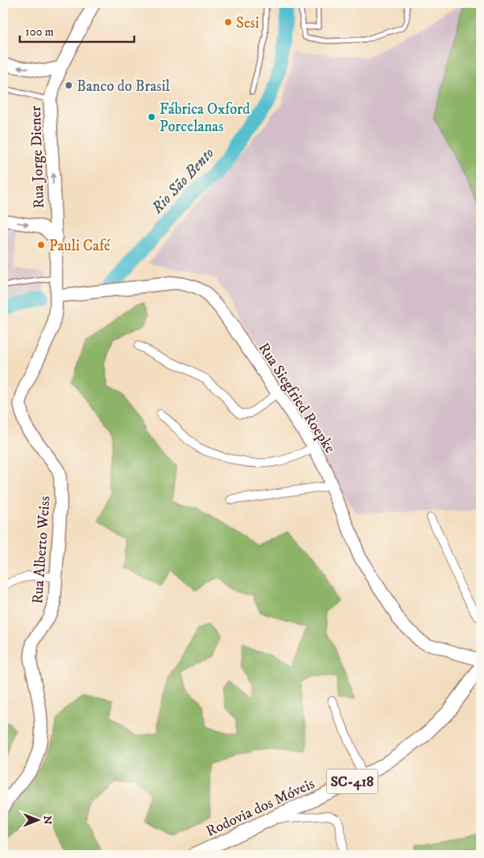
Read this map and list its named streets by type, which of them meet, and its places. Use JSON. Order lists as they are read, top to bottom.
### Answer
{
  "streets": {
    "main road": ["SC-418", "Rodovia dos Móveis"],
    "street": ["Rua Jorge Diener", "Rua Siegfried Roepke", "Rua Alberto Weiss"]
  },
  "crossings": [
    ["Rua Jorge Diener", "Rua Siegfried Roepke"],
    ["Rua Jorge Diener", "Rua Alberto Weiss"],
    ["Rua Siegfried Roepke", "Rua Alberto Weiss"]
  ],
  "one_way": ["Rua Jorge Diener"],
  "water": ["Rio São Bento"],
  "places": [
    "Sesi",
    "Banco do Brasil",
    "Fábrica Oxford Porcelanas",
    "Pauli Café"
  ],
  "scale_bar": "100 m",
  "north": "right"
}
